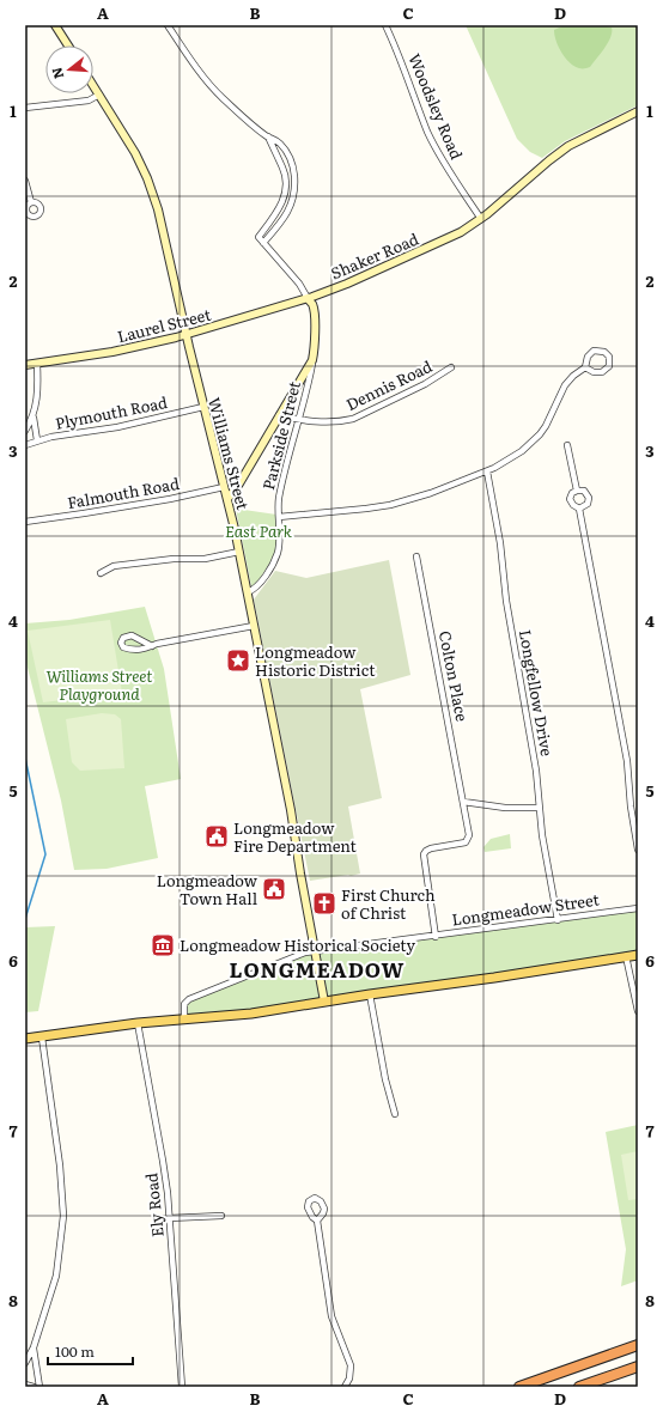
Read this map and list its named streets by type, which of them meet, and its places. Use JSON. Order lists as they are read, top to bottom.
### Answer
{
  "streets": {
    "main road": ["Shaker Road", "Laurel Street", "Williams Street"],
    "street": [
      "Woodsley Road",
      "Dennis Road",
      "Plymouth Road",
      "Parkside Street",
      "Falmouth Road",
      "Colton Place",
      "Longfellow Drive",
      "Longmeadow Street",
      "Ely Road"
    ]
  },
  "crossings": [
    ["Woodsley Road", "Shaker Road"],
    ["Shaker Road", "Laurel Street"],
    ["Laurel Street", "Williams Street"],
    ["Dennis Road", "Parkside Street"],
    ["Plymouth Road", "Williams Street"],
    ["Parkside Street", "Williams Street"],
    ["Williams Street", "Falmouth Road"],
    ["Williams Street", "Longmeadow Street"],
    ["Colton Place", "Longmeadow Street"],
    ["Longfellow Drive", "Longmeadow Street"]
  ],
  "districts": ["LONGMEADOW"],
  "parks": ["East Park", "Williams Street Playground"],
  "places": {
    "place": ["Longmeadow Historic District"],
    "public building": ["Longmeadow Fire Department", "Longmeadow Town Hall"],
    "church": ["First Church of Christ"],
    "museum": ["Longmeadow Historical Society"]
  },
  "scale_bar": "100 m",
  "north": "left",
  "grid": {
    "columns": [
      "A",
      "B",
      "C",
      "D"
    ],
    "rows": [
      "1",
      "2",
      "3",
      "4",
      "5",
      "6",
      "7",
      "8"
    ]
  }
}
